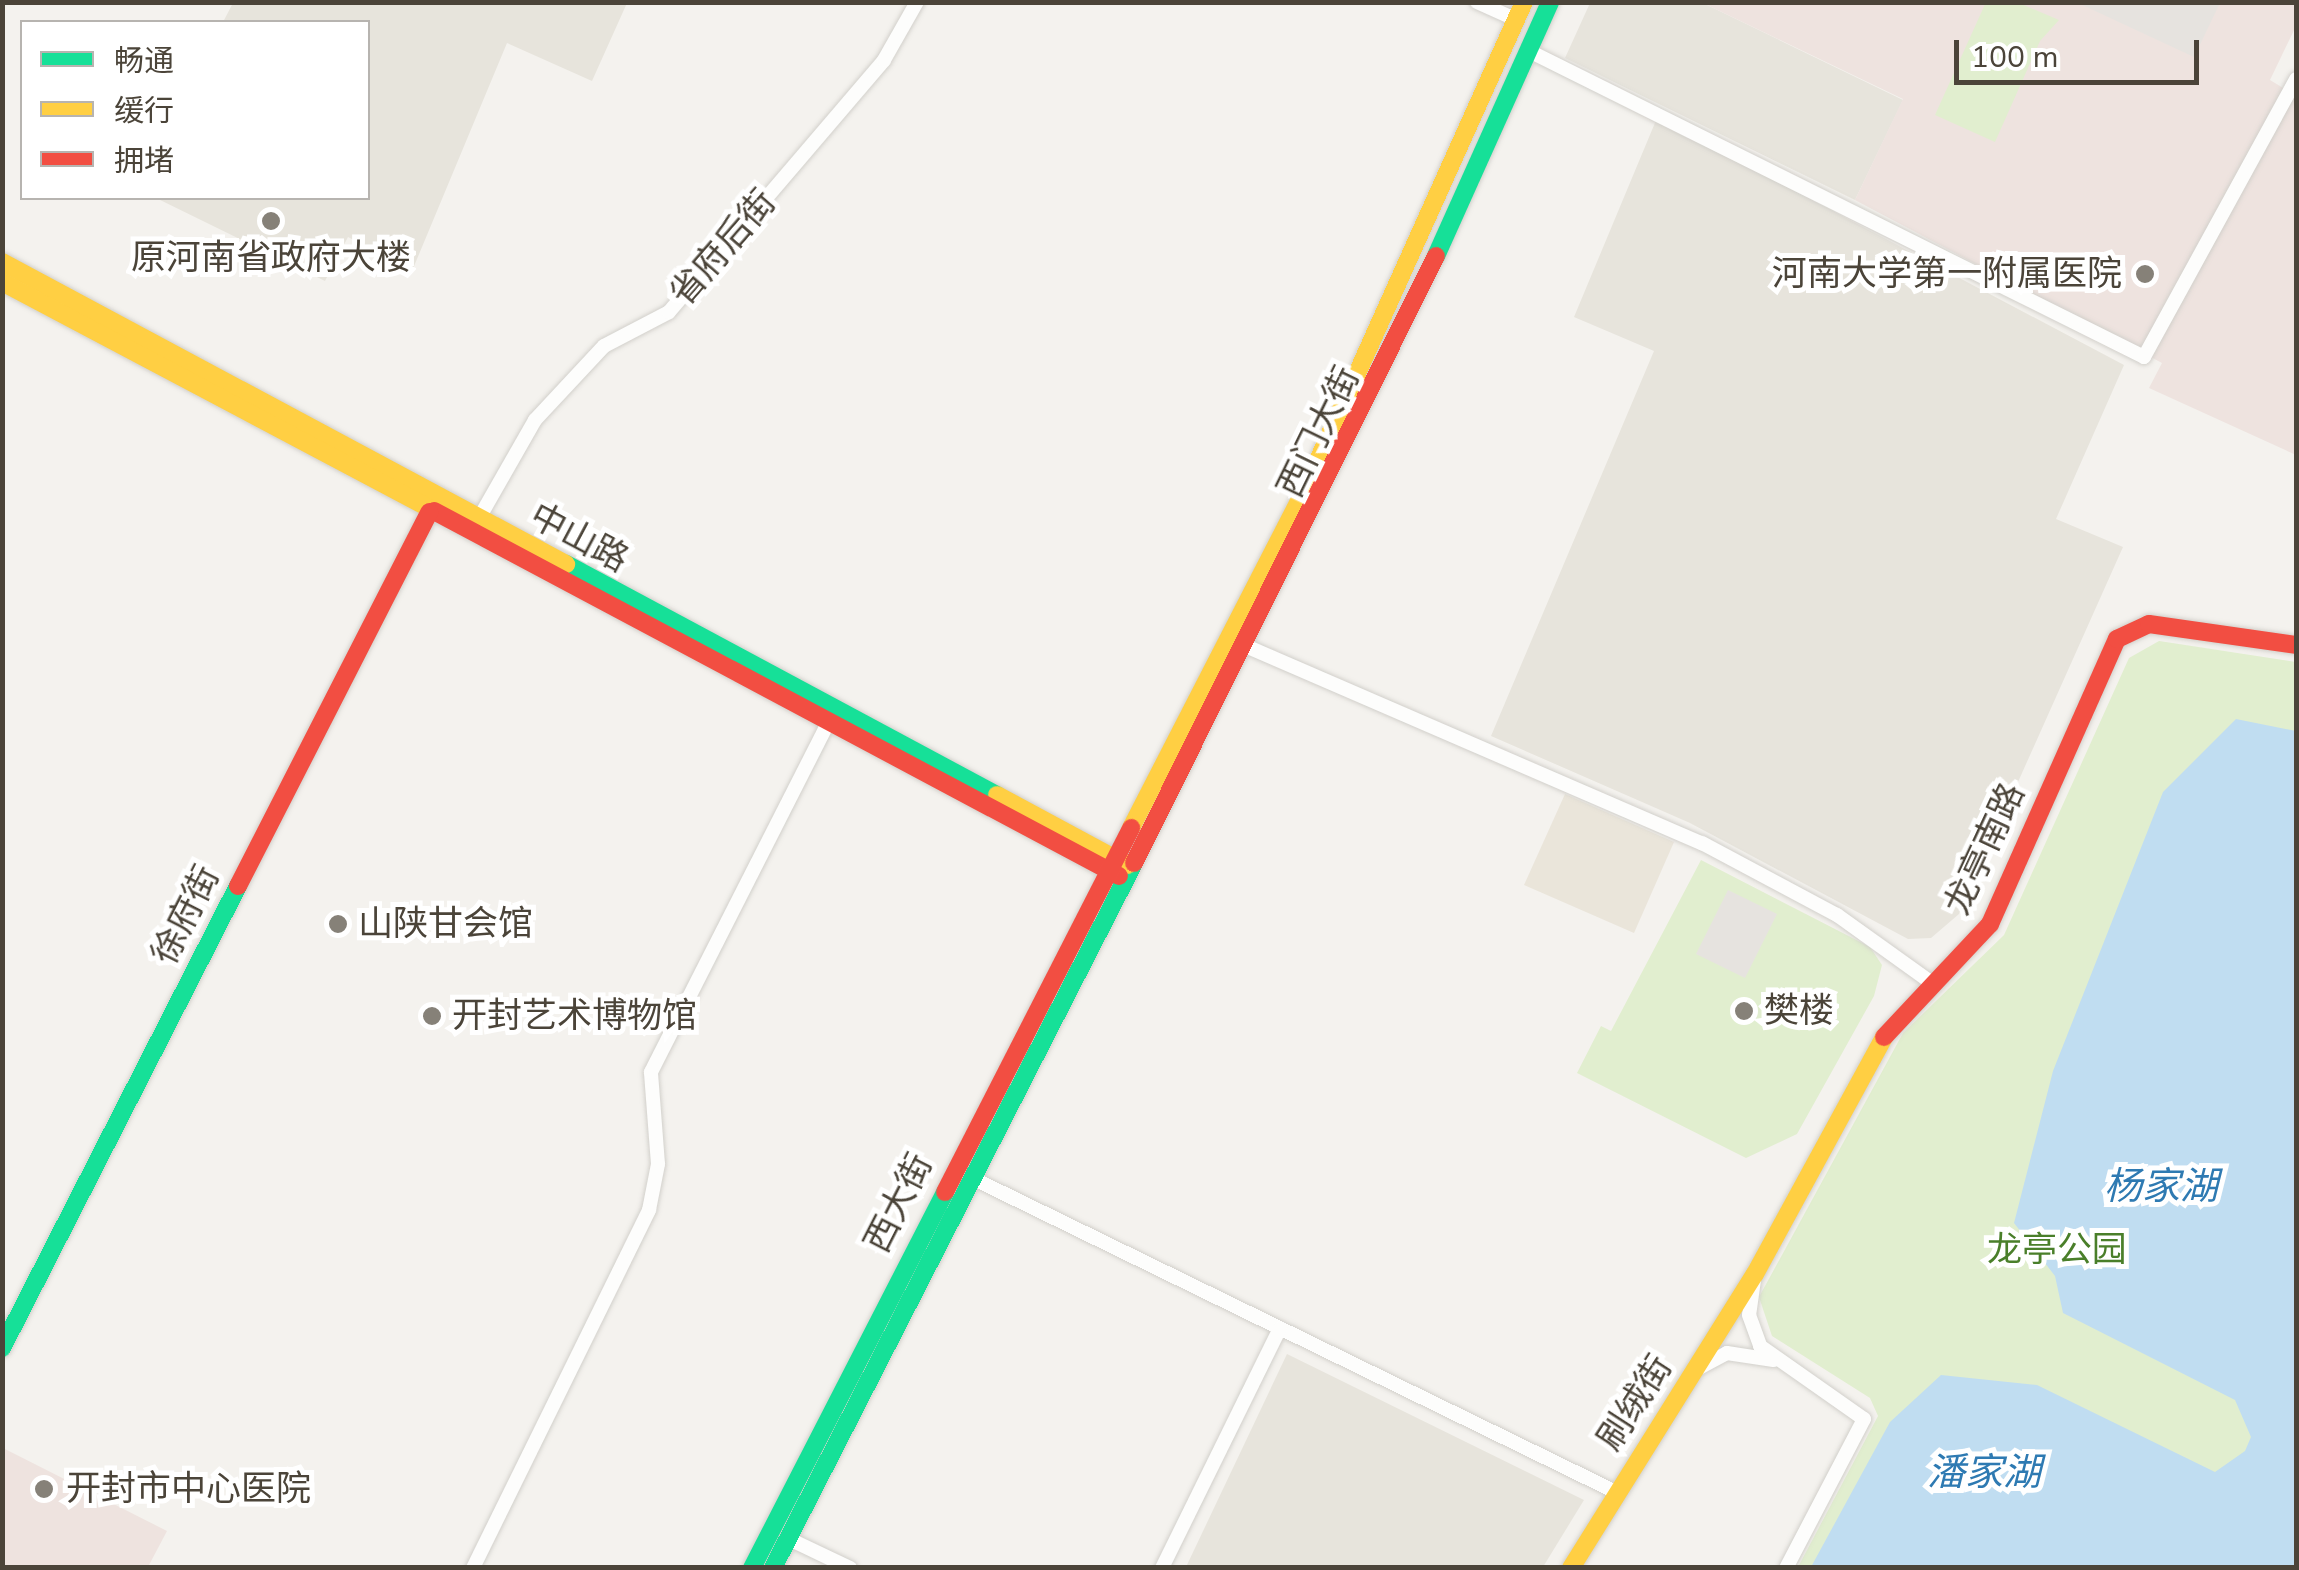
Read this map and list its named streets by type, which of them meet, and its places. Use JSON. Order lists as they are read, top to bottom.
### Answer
{
  "streets": {
    "main road": [
      "西门大街",
      "中山路",
      "龙亭南路",
      "徐府街",
      "西大街",
      "刷绒街"
    ],
    "street": ["省府后街"]
  },
  "crossings": [
    ["省府后街", "中山路"],
    ["西门大街", "中山路"],
    ["西门大街", "西大街"],
    ["中山路", "徐府街"],
    ["中山路", "西大街"],
    ["龙亭南路", "刷绒街"]
  ],
  "water": ["杨家湖", "潘家湖"],
  "parks": ["龙亭公园"],
  "places": [
    "原河南省政府大楼",
    "河南大学第一附属医院",
    "山陕甘会馆",
    "樊楼",
    "开封艺术博物馆",
    "开封市中心医院"
  ],
  "legend": ["畅通", "缓行", "拥堵"],
  "scale_bar": "100 m"
}
